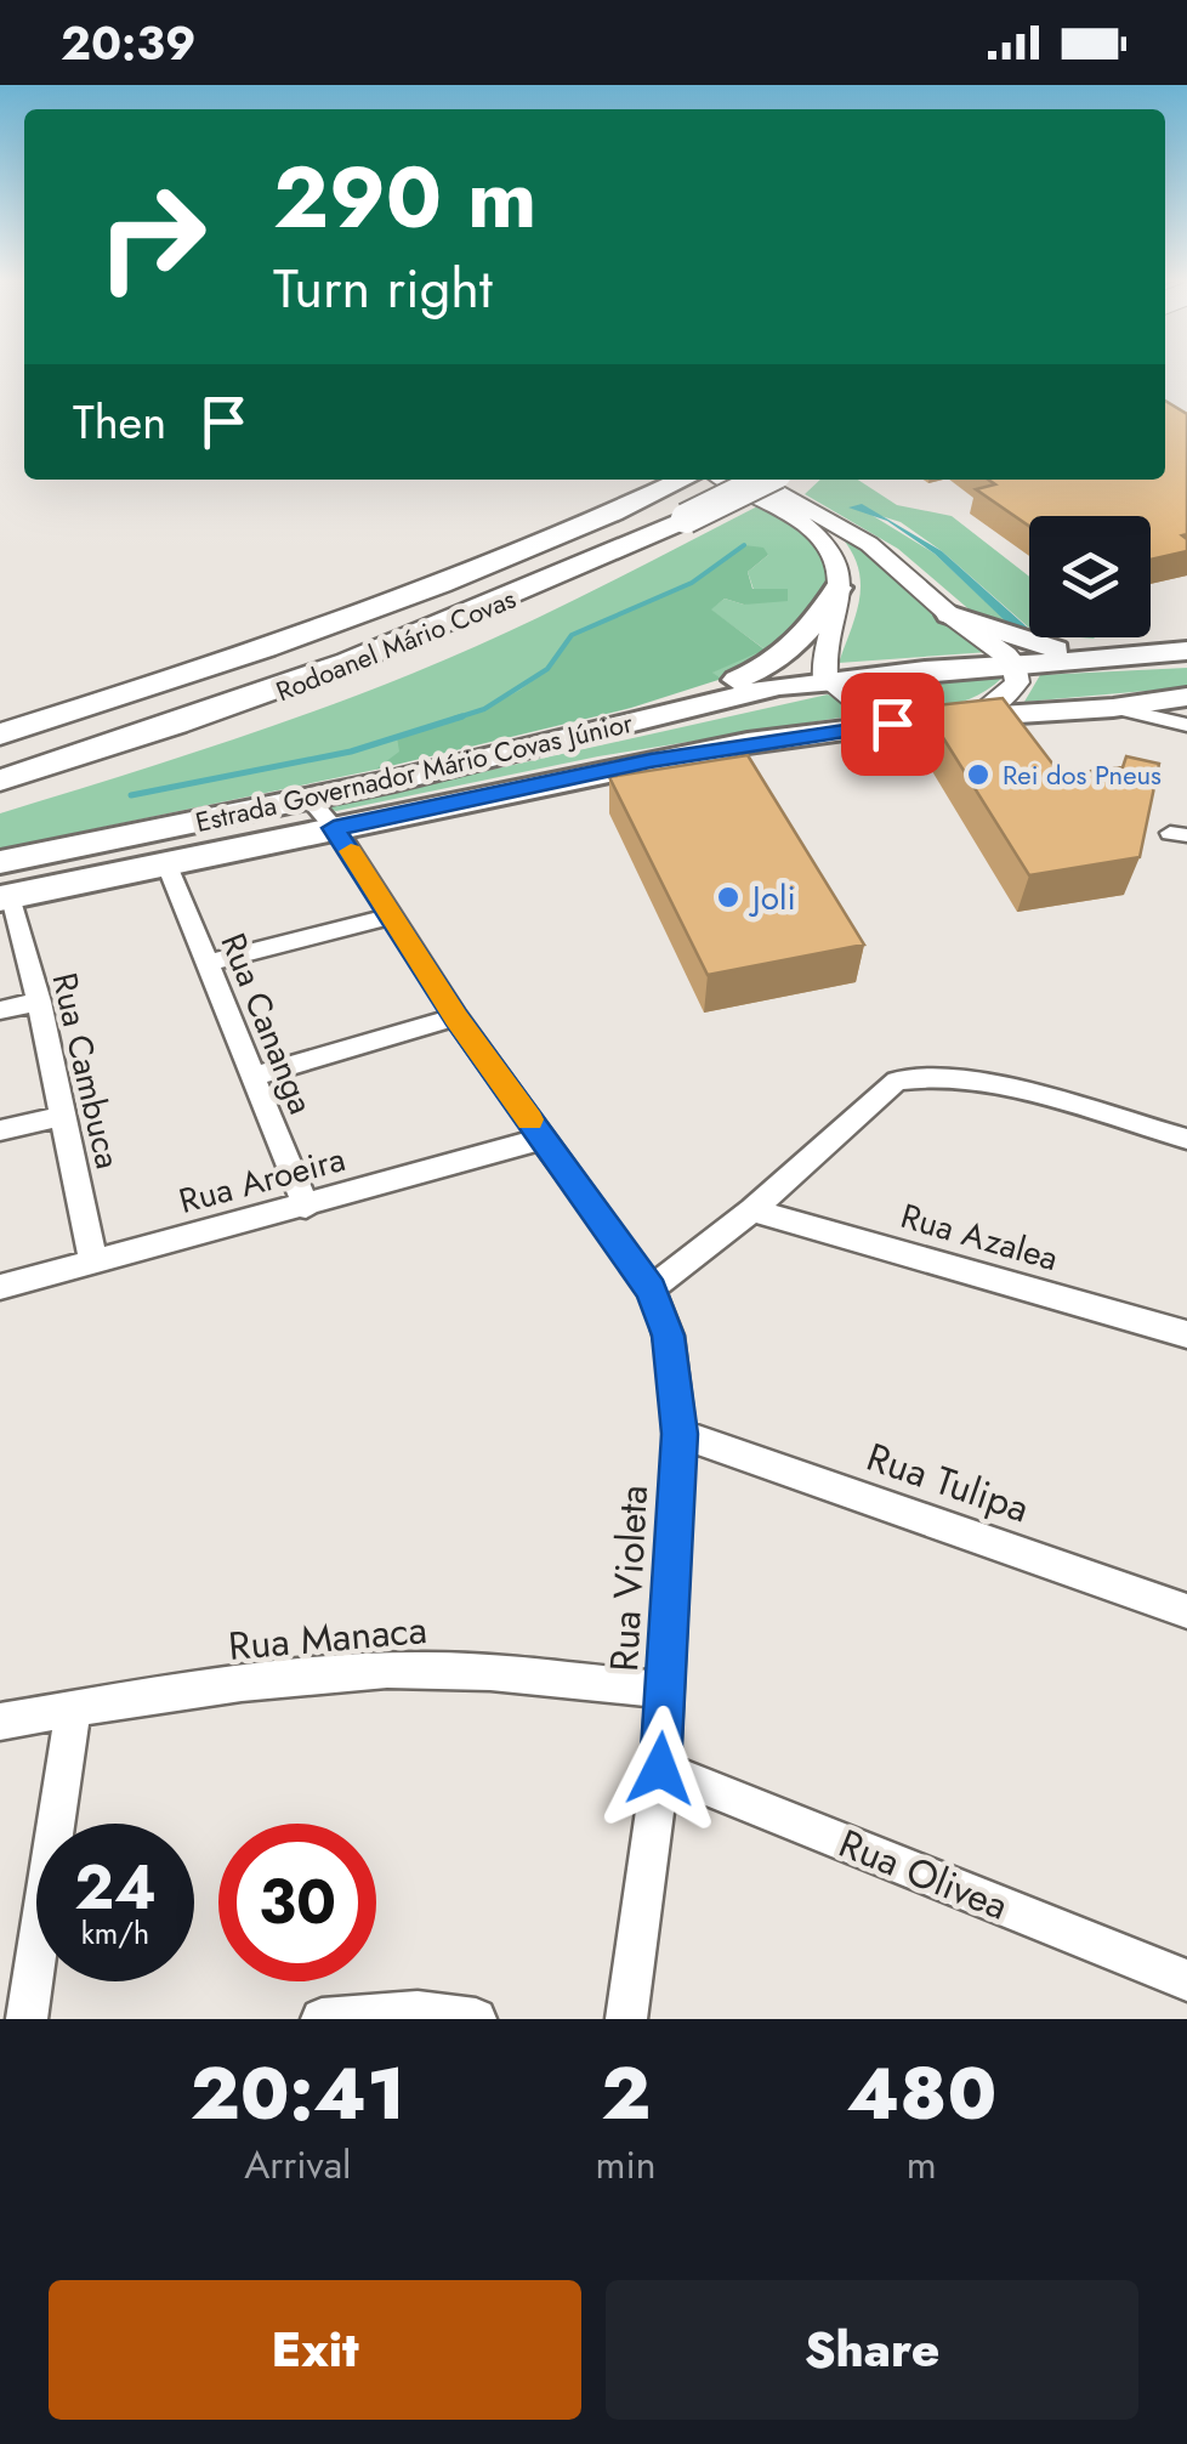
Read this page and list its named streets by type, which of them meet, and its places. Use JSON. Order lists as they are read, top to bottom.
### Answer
{
  "streets": {
    "highway": ["Rodoanel Mário Covas", "Estrada Governador Mário Covas Júnior"],
    "street": [
      "Rua Cananga",
      "Rua Cambuca",
      "Rua Aroeira",
      "Rua Azalea",
      "Rua Tulipa",
      "Rua Violeta",
      "Rua Manaca",
      "Rua Olivea"
    ]
  },
  "crossings": [
    ["Estrada Governador Mário Covas Júnior", "Rua Cananga"],
    ["Estrada Governador Mário Covas Júnior", "Rua Cambuca"],
    ["Estrada Governador Mário Covas Júnior", "Rua Violeta"],
    ["Rua Cananga", "Rua Aroeira"],
    ["Rua Cambuca", "Rua Aroeira"],
    ["Rua Aroeira", "Rua Violeta"],
    ["Rua Tulipa", "Rua Violeta"],
    ["Rua Violeta", "Rua Manaca"],
    ["Rua Violeta", "Rua Olivea"]
  ],
  "places": ["Rei dos Pneus", "Joli"],
  "page": {
    "status": "20:39",
    "turn": ["290 m", "Turn right"],
    "then": "Then",
    "speed": "24 km/h",
    "limit": "30",
    "eta": [
      "20:41",
      "Arrival",
      "2",
      "min",
      "480",
      "m"
    ],
    "buttons": ["Exit", "Share"]
  }
}
